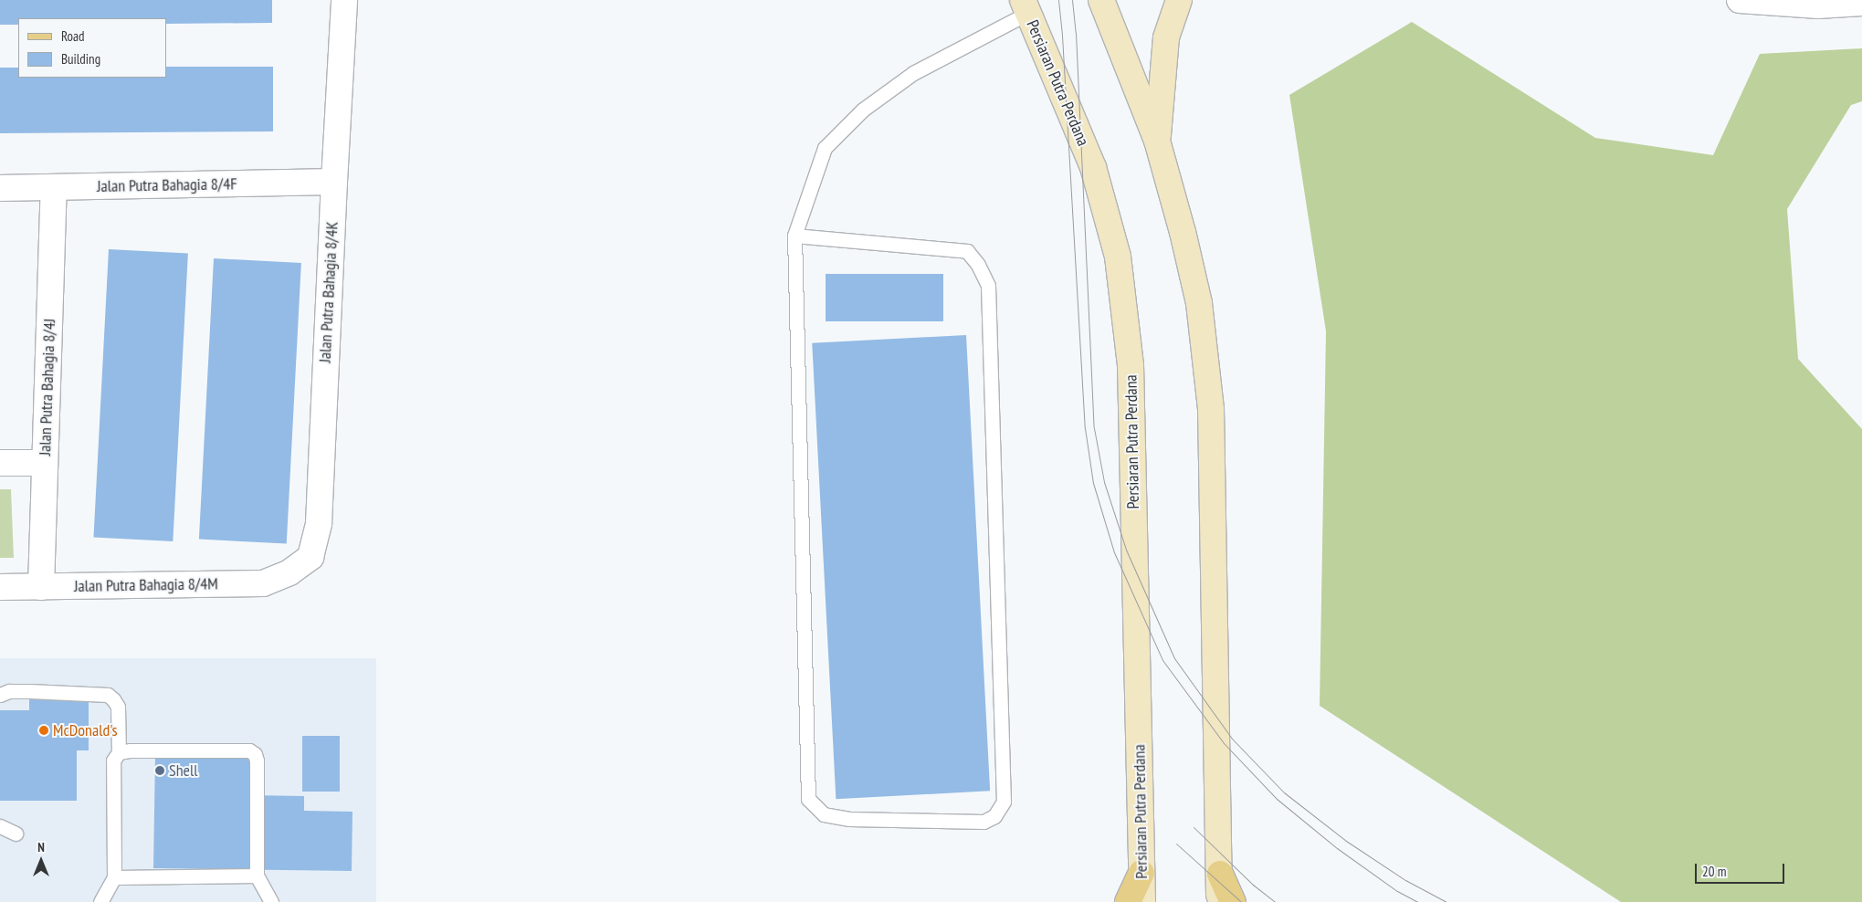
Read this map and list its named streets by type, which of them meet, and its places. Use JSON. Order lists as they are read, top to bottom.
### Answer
{
  "streets": {
    "main road": ["Persiaran Putra Perdana"],
    "street": [
      "Jalan Putra Bahagia 8/4F",
      "Jalan Putra Bahagia 8/4K",
      "Jalan Putra Bahagia 8/4J",
      "Jalan Putra Bahagia 8/4M"
    ]
  },
  "crossings": [
    ["Jalan Putra Bahagia 8/4F", "Jalan Putra Bahagia 8/4K"],
    ["Jalan Putra Bahagia 8/4F", "Jalan Putra Bahagia 8/4J"],
    ["Jalan Putra Bahagia 8/4K", "Jalan Putra Bahagia 8/4M"],
    ["Jalan Putra Bahagia 8/4J", "Jalan Putra Bahagia 8/4M"]
  ],
  "places": ["McDonald's", "Shell"],
  "legend": ["Road", "Building"],
  "scale_bar": "20 m",
  "north": "top"
}
